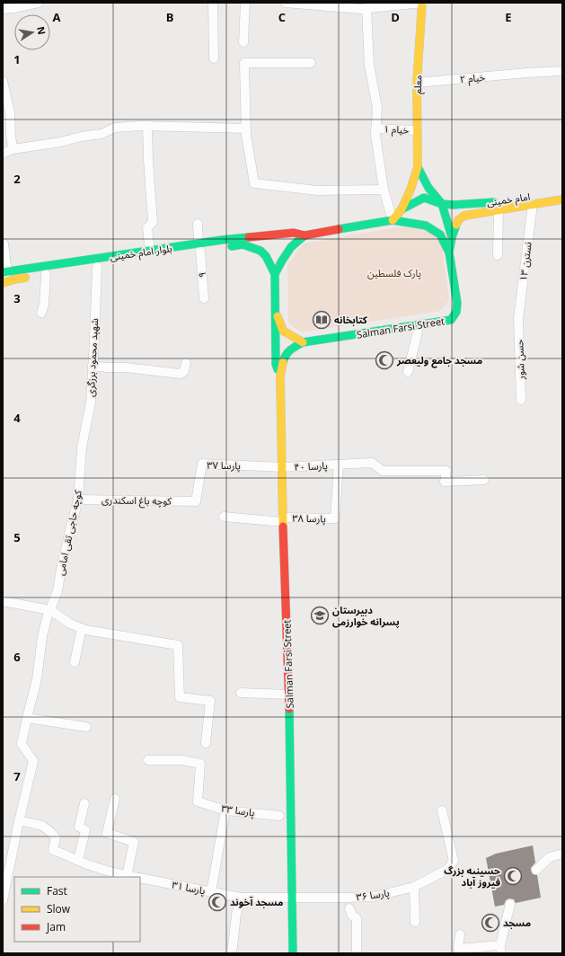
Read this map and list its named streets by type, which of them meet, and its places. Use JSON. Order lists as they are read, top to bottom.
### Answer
{
  "streets": {
    "main road": [
      "معلم",
      "امام خمینی",
      "بلوار امام خمینی",
      "Salman Farsi Street"
    ],
    "street": [
      "خیام ۲",
      "خیام ۱",
      "نسترن ۱۳",
      "۹",
      "شهید محمود برزگری",
      "حسن شور",
      "پارسا ۳۷",
      "پارسا ۴۰",
      "کوچه باغ اسکندری",
      "پارسا ۳۸",
      "کوچه حاجی تقی امامی",
      "پارسا ۳۳",
      "پارسا ۳۱",
      "پارسا ۳۶"
    ]
  },
  "crossings": [
    ["خیام ۲", "معلم"],
    ["معلم", "خیام ۱"],
    ["امام خمینی", "نسترن ۱۳"],
    ["بلوار امام خمینی", "۹"],
    ["بلوار امام خمینی", "شهید محمود برزگری"],
    ["نسترن ۱۳", "حسن شور"],
    ["Salman Farsi Street", "پارسا ۳۷"],
    ["Salman Farsi Street", "پارسا ۴۰"],
    ["Salman Farsi Street", "پارسا ۳۸"],
    ["Salman Farsi Street", "پارسا ۳۱"],
    ["Salman Farsi Street", "پارسا ۳۶"],
    ["شهید محمود برزگری", "کوچه حاجی تقی امامی"],
    ["پارسا ۳۷", "پارسا ۴۰"],
    ["پارسا ۳۷", "کوچه باغ اسکندری"],
    ["پارسا ۴۰", "پارسا ۳۸"],
    ["کوچه باغ اسکندری", "کوچه حاجی تقی امامی"],
    ["کوچه حاجی تقی امامی", "پارسا ۳۱"],
    ["پارسا ۳۱", "پارسا ۳۶"]
  ],
  "parks": ["پارک فلسطین"],
  "places": {
    "library": ["کتابخانه"],
    "mosque": [
      "مسجد جامع ولیعصر",
      "حسینیه بزرگ فیروز آباد",
      "مسجد آخوند",
      "مسجد"
    ],
    "school or university": ["دبیرستان پسرانه خوارزمی"]
  },
  "legend": ["Fast", "Slow", "Jam"],
  "north": "right",
  "grid": {
    "columns": [
      "A",
      "B",
      "C",
      "D",
      "E"
    ],
    "rows": [
      "1",
      "2",
      "3",
      "4",
      "5",
      "6",
      "7"
    ]
  }
}
